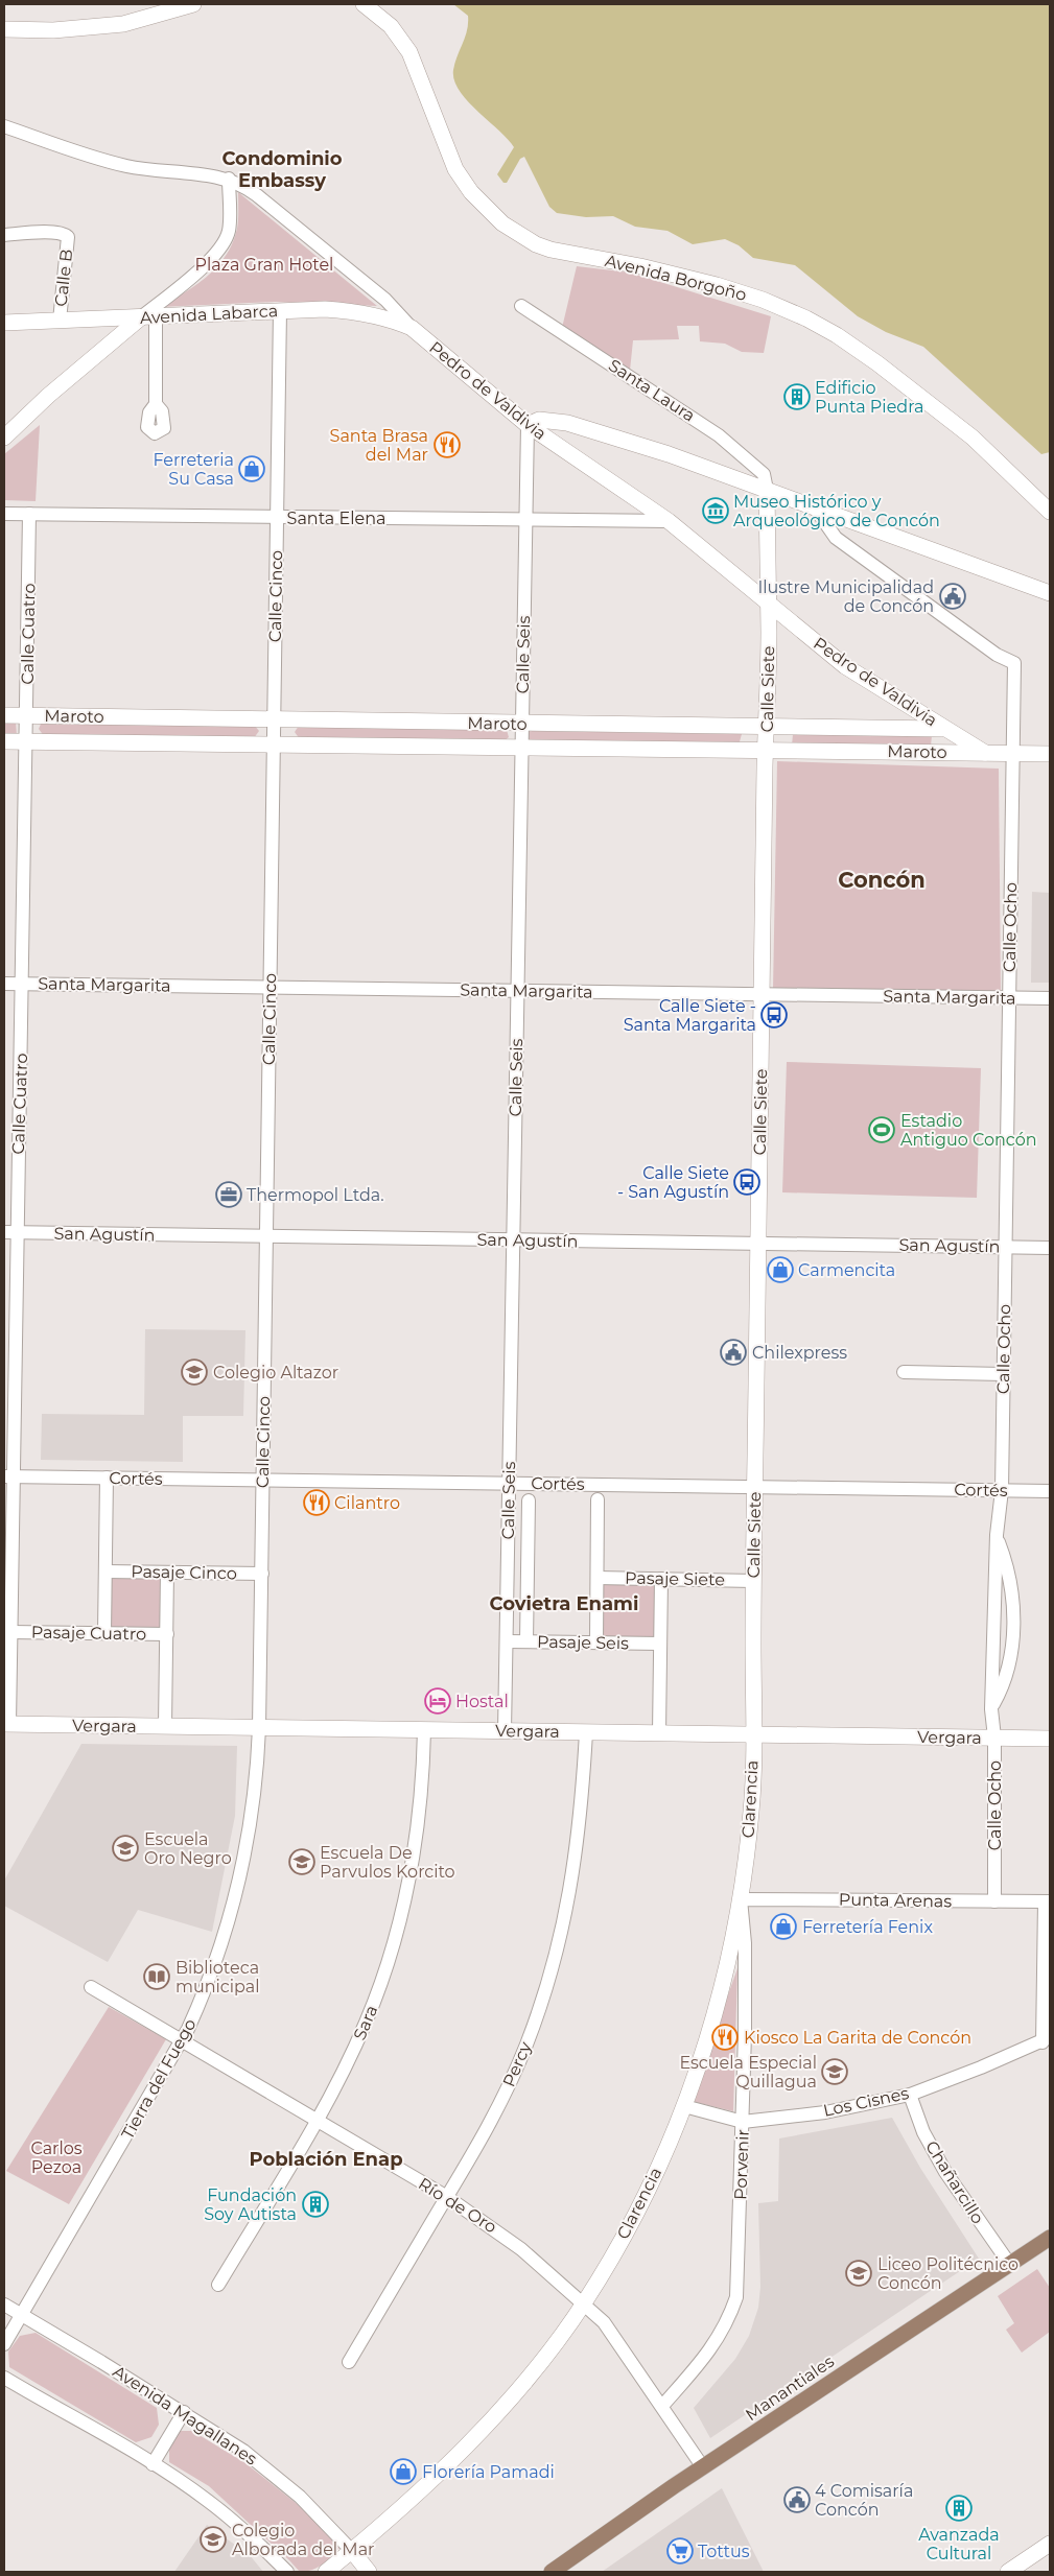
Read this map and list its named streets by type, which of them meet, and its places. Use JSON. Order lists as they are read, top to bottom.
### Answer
{
  "streets": {
    "main road": ["Manantiales"],
    "street": [
      "Calle B",
      "Avenida Borgoño",
      "Avenida Labarca",
      "Pedro de Valdivia",
      "Santa Laura",
      "Santa Elena",
      "Calle Cinco",
      "Calle Cuatro",
      "Calle Seis",
      "Calle Siete",
      "Maroto",
      "Calle Ocho",
      "Santa Margarita",
      "San Agustín",
      "Cortés",
      "Pasaje Cinco",
      "Pasaje Siete",
      "Pasaje Cuatro",
      "Pasaje Seis",
      "Vergara",
      "Clarencia",
      "Punta Arenas",
      "Sara",
      "Percy",
      "Tierra del Fuego",
      "Los Cisnes",
      "Porvenir",
      "Chañarcillo",
      "Río de Oro",
      "Avenida Magallanes"
    ]
  },
  "crossings": [
    ["Calle B", "Avenida Labarca"],
    ["Avenida Labarca", "Pedro de Valdivia"],
    ["Avenida Labarca", "Calle Cinco"],
    ["Pedro de Valdivia", "Santa Elena"],
    ["Pedro de Valdivia", "Calle Seis"],
    ["Pedro de Valdivia", "Calle Siete"],
    ["Pedro de Valdivia", "Maroto"],
    ["Santa Laura", "Calle Siete"],
    ["Santa Elena", "Calle Cinco"],
    ["Santa Elena", "Calle Cuatro"],
    ["Santa Elena", "Calle Seis"],
    ["Calle Cinco", "Maroto"],
    ["Calle Cinco", "Santa Margarita"],
    ["Calle Cinco", "San Agustín"],
    ["Calle Cinco", "Cortés"],
    ["Calle Cinco", "Pasaje Cinco"],
    ["Calle Cinco", "Vergara"],
    ["Calle Cinco", "Tierra del Fuego"],
    ["Calle Cuatro", "Maroto"],
    ["Calle Cuatro", "Santa Margarita"],
    ["Calle Cuatro", "San Agustín"],
    ["Calle Cuatro", "Cortés"],
    ["Calle Cuatro", "Pasaje Cuatro"],
    ["Calle Cuatro", "Vergara"],
    ["Calle Seis", "Maroto"],
    ["Calle Seis", "Santa Margarita"],
    ["Calle Seis", "San Agustín"],
    ["Calle Seis", "Cortés"],
    ["Calle Seis", "Pasaje Seis"],
    ["Calle Seis", "Vergara"],
    ["Calle Siete", "Maroto"],
    ["Calle Siete", "Santa Margarita"],
    ["Calle Siete", "San Agustín"],
    ["Calle Siete", "Cortés"],
    ["Calle Siete", "Pasaje Siete"],
    ["Calle Siete", "Vergara"],
    ["Calle Siete", "Clarencia"],
    ["Maroto", "Calle Ocho"],
    ["Calle Ocho", "Santa Margarita"],
    ["Calle Ocho", "San Agustín"],
    ["Calle Ocho", "Cortés"],
    ["Calle Ocho", "Vergara"],
    ["Calle Ocho", "Punta Arenas"],
    ["Vergara", "Clarencia"],
    ["Vergara", "Sara"],
    ["Vergara", "Percy"],
    ["Vergara", "Tierra del Fuego"],
    ["Clarencia", "Punta Arenas"],
    ["Clarencia", "Los Cisnes"],
    ["Clarencia", "Porvenir"],
    ["Clarencia", "Río de Oro"],
    ["Clarencia", "Avenida Magallanes"],
    ["Punta Arenas", "Los Cisnes"],
    ["Punta Arenas", "Porvenir"],
    ["Sara", "Río de Oro"],
    ["Percy", "Río de Oro"],
    ["Tierra del Fuego", "Río de Oro"],
    ["Tierra del Fuego", "Avenida Magallanes"],
    ["Los Cisnes", "Porvenir"],
    ["Los Cisnes", "Chañarcillo"],
    ["Porvenir", "Río de Oro"],
    ["Chañarcillo", "Manantiales"],
    ["Río de Oro", "Manantiales"]
  ],
  "districts": [
    "Condominio Embassy",
    "Concón",
    "Covietra Enami",
    "Población Enap"
  ],
  "parks": ["Plaza Gran Hotel", "Carlos Pezoa"],
  "places": {
    "building": ["Edificio Punta Piedra", "Fundación Soy Autista", "Avanzada Cultural"],
    "restaurant": ["Santa Brasa del Mar", "Cilantro", "Kiosco La Garita de Concón"],
    "shop": [
      "Ferreteria Su Casa",
      "Carmencita",
      "Ferretería Fenix",
      "Florería Pamadi"
    ],
    "museum": ["Museo Histórico y Arqueológico de Concón"],
    "public building": ["Ilustre Municipalidad de Concón", "Chilexpress", "4 Comisaría Concón"],
    "bus stop": ["Calle Siete - Santa Margarita", "Calle Siete - San Agustín"],
    "sports": ["Estadio Antiguo Concón"],
    "office": ["Thermopol Ltda."],
    "school or university": [
      "Colegio Altazor",
      "Escuela Oro Negro",
      "Escuela De Parvulos Korcito",
      "Escuela Especial Quillagua",
      "Liceo Politécnico Concón",
      "Colegio Alborada del Mar"
    ],
    "hotel": ["Hostal"],
    "library": ["Biblioteca municipal"],
    "supermarket": ["Tottus"]
  }
}
